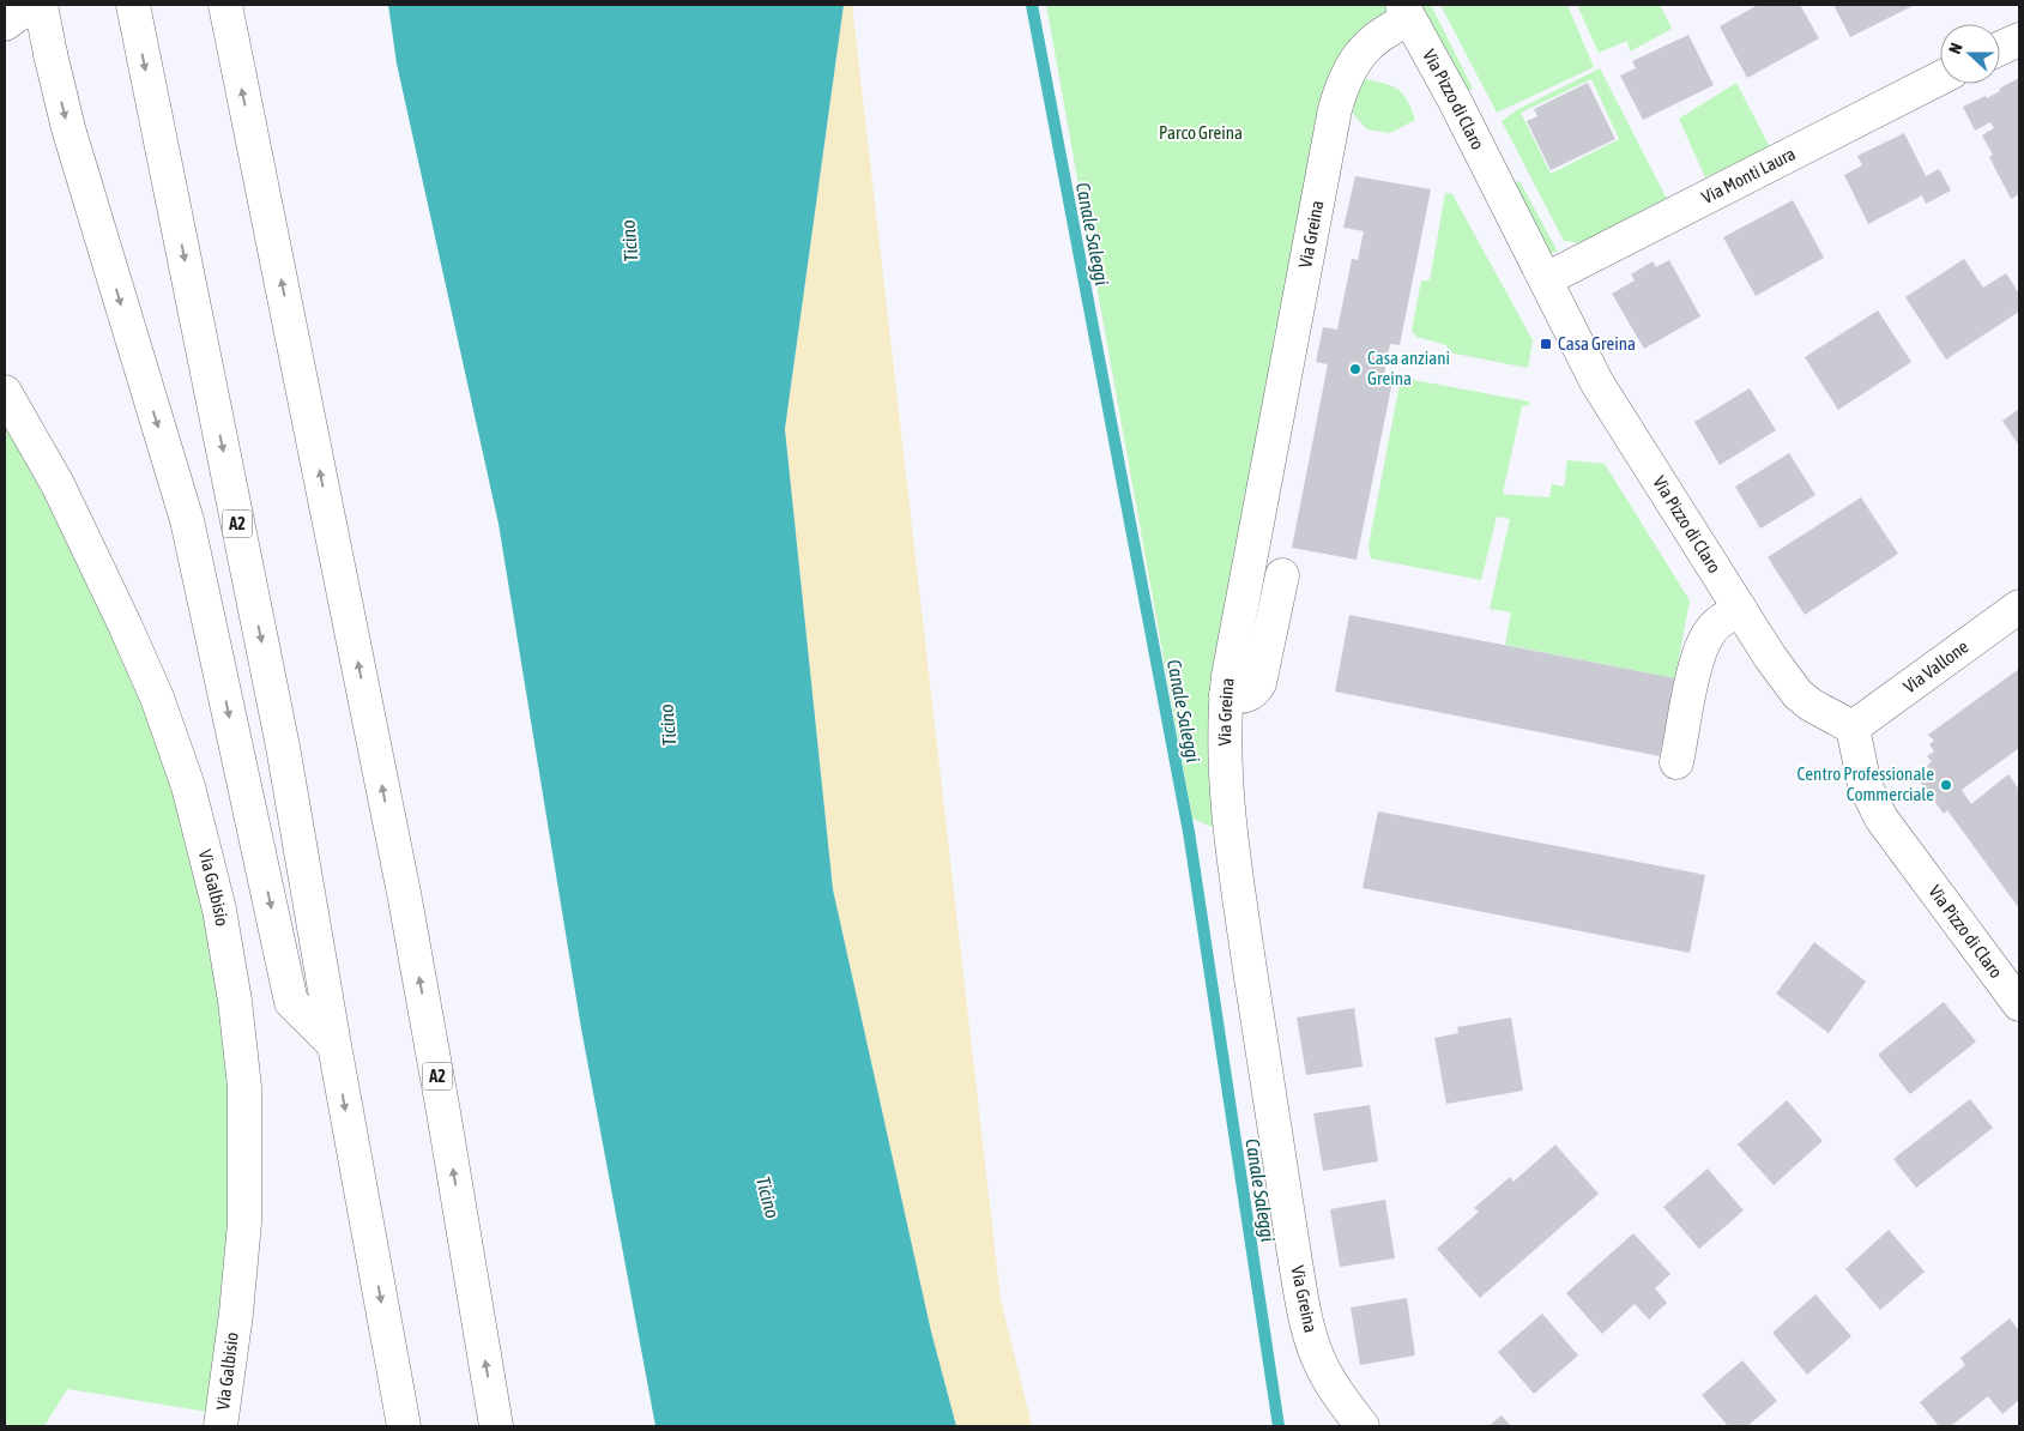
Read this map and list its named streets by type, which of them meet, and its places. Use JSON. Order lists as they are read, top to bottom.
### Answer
{
  "streets": {
    "main road": [
      "Via Pizzo di Claro",
      "Via Monti Laura",
      "Via Greina",
      "A2",
      "Via Vallone",
      "Via Galbisio"
    ]
  },
  "crossings": [
    ["Via Pizzo di Claro", "Via Monti Laura"],
    ["Via Pizzo di Claro", "Via Greina"],
    ["Via Pizzo di Claro", "Via Vallone"]
  ],
  "water": ["Canale Saleggi", "Ticino"],
  "parks": ["Parco Greina"],
  "places": {
    "transit": ["Casa Greina"],
    "other": ["Casa anziani Greina", "Centro Professionale Commerciale"]
  },
  "north": "left"
}
